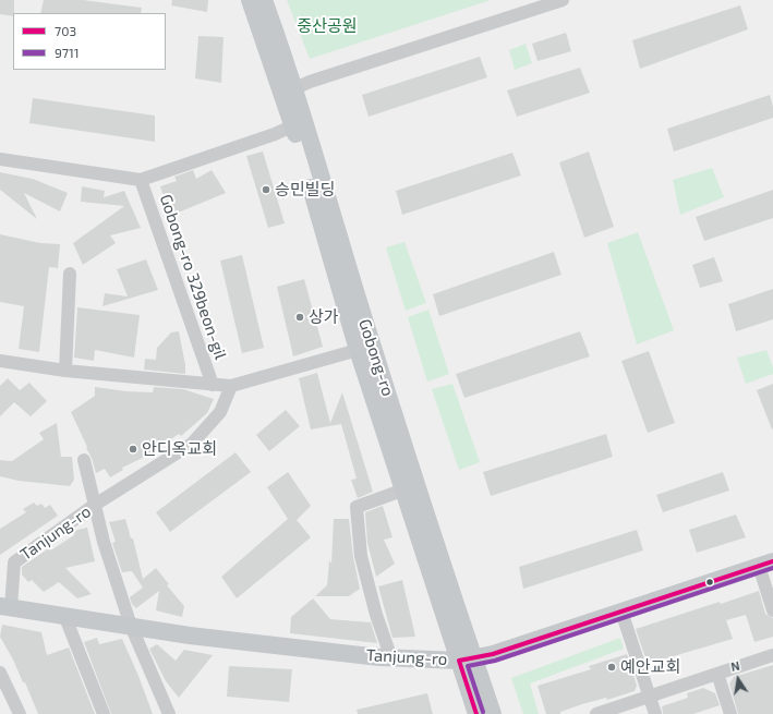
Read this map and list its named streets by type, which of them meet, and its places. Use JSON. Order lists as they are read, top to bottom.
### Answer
{
  "streets": {
    "main road": ["Gobong-ro", "Tanjung-ro"],
    "street": ["Gobong-ro 329beon-gil"]
  },
  "crossings": [
    ["Gobong-ro 329beon-gil", "Gobong-ro"],
    ["Gobong-ro", "Tanjung-ro"]
  ],
  "parks": ["중산공원"],
  "places": [
    "승민빌딩",
    "상가",
    "안디옥교회",
    "예안교회"
  ],
  "lines": ["transit line 703", "transit line 9711"],
  "legend": ["703", "9711"],
  "north": "top"
}
